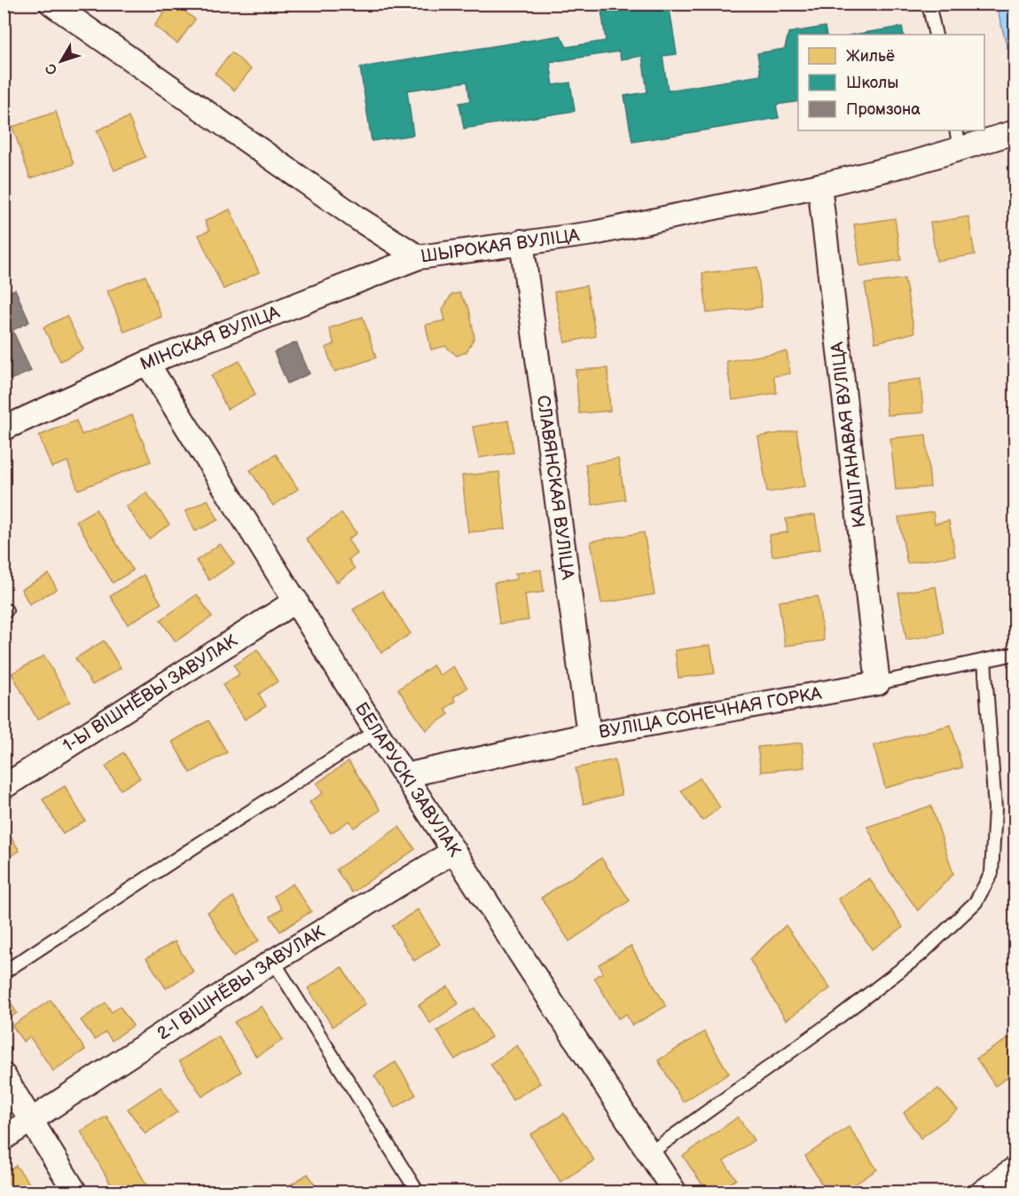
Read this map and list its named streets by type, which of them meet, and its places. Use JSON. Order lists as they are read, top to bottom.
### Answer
{
  "streets": {
    "street": [
      "ШЫРОКАЯ ВУЛІЦА",
      "МІНСКАЯ ВУЛІЦА",
      "КАШТАНАВАЯ ВУЛІЦА",
      "СЛАВЯНСКАЯ ВУЛІЦА",
      "1-Ы ВІШНЁВЫ ЗАВУЛАК",
      "ВУЛІЦА СОНЕЧНАЯ ГОРКА",
      "БЕЛАРУСКІ ЗАВУЛАК",
      "2-І ВІШНЁВЫ ЗАВУЛАК"
    ]
  },
  "crossings": [
    ["ШЫРОКАЯ ВУЛІЦА", "МІНСКАЯ ВУЛІЦА"],
    ["ШЫРОКАЯ ВУЛІЦА", "КАШТАНАВАЯ ВУЛІЦА"],
    ["ШЫРОКАЯ ВУЛІЦА", "СЛАВЯНСКАЯ ВУЛІЦА"],
    ["МІНСКАЯ ВУЛІЦА", "БЕЛАРУСКІ ЗАВУЛАК"],
    ["КАШТАНАВАЯ ВУЛІЦА", "ВУЛІЦА СОНЕЧНАЯ ГОРКА"],
    ["СЛАВЯНСКАЯ ВУЛІЦА", "ВУЛІЦА СОНЕЧНАЯ ГОРКА"],
    ["1-Ы ВІШНЁВЫ ЗАВУЛАК", "БЕЛАРУСКІ ЗАВУЛАК"],
    ["ВУЛІЦА СОНЕЧНАЯ ГОРКА", "БЕЛАРУСКІ ЗАВУЛАК"],
    ["БЕЛАРУСКІ ЗАВУЛАК", "2-І ВІШНЁВЫ ЗАВУЛАК"]
  ],
  "legend": ["Жильё", "Школы", "Промзона"],
  "north": "bottom left"
}
